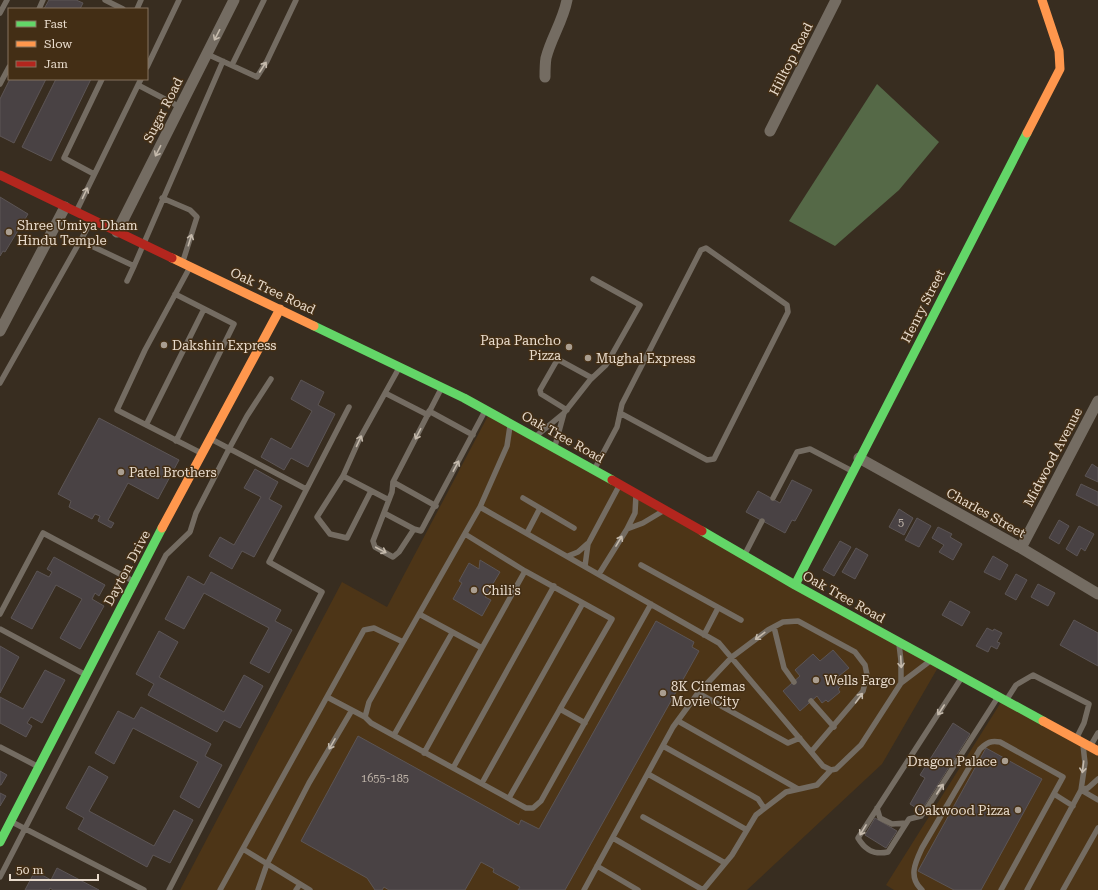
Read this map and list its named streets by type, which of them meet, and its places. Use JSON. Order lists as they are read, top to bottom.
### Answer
{
  "streets": {
    "street": [
      "Hilltop Road",
      "Sugar Road",
      "Oak Tree Road",
      "Henry Street",
      "Midwood Avenue",
      "Charles Street",
      "Dayton Drive"
    ]
  },
  "crossings": [
    ["Sugar Road", "Oak Tree Road"],
    ["Oak Tree Road", "Henry Street"],
    ["Oak Tree Road", "Dayton Drive"],
    ["Henry Street", "Charles Street"],
    ["Midwood Avenue", "Charles Street"]
  ],
  "one_way": ["Sugar Road"],
  "places": [
    "Shree Umiya Dham Hindu Temple",
    "Dakshin Express",
    "Papa Pancho Pizza",
    "Mughal Express",
    "Patel Brothers",
    "Chili's",
    "Wells Fargo",
    "8K Cinemas Movie City",
    "Dragon Palace",
    "Oakwood Pizza"
  ],
  "house_numbers": ["5", "1655-185"],
  "legend": ["Fast", "Slow", "Jam"],
  "scale_bar": "50 m"
}
